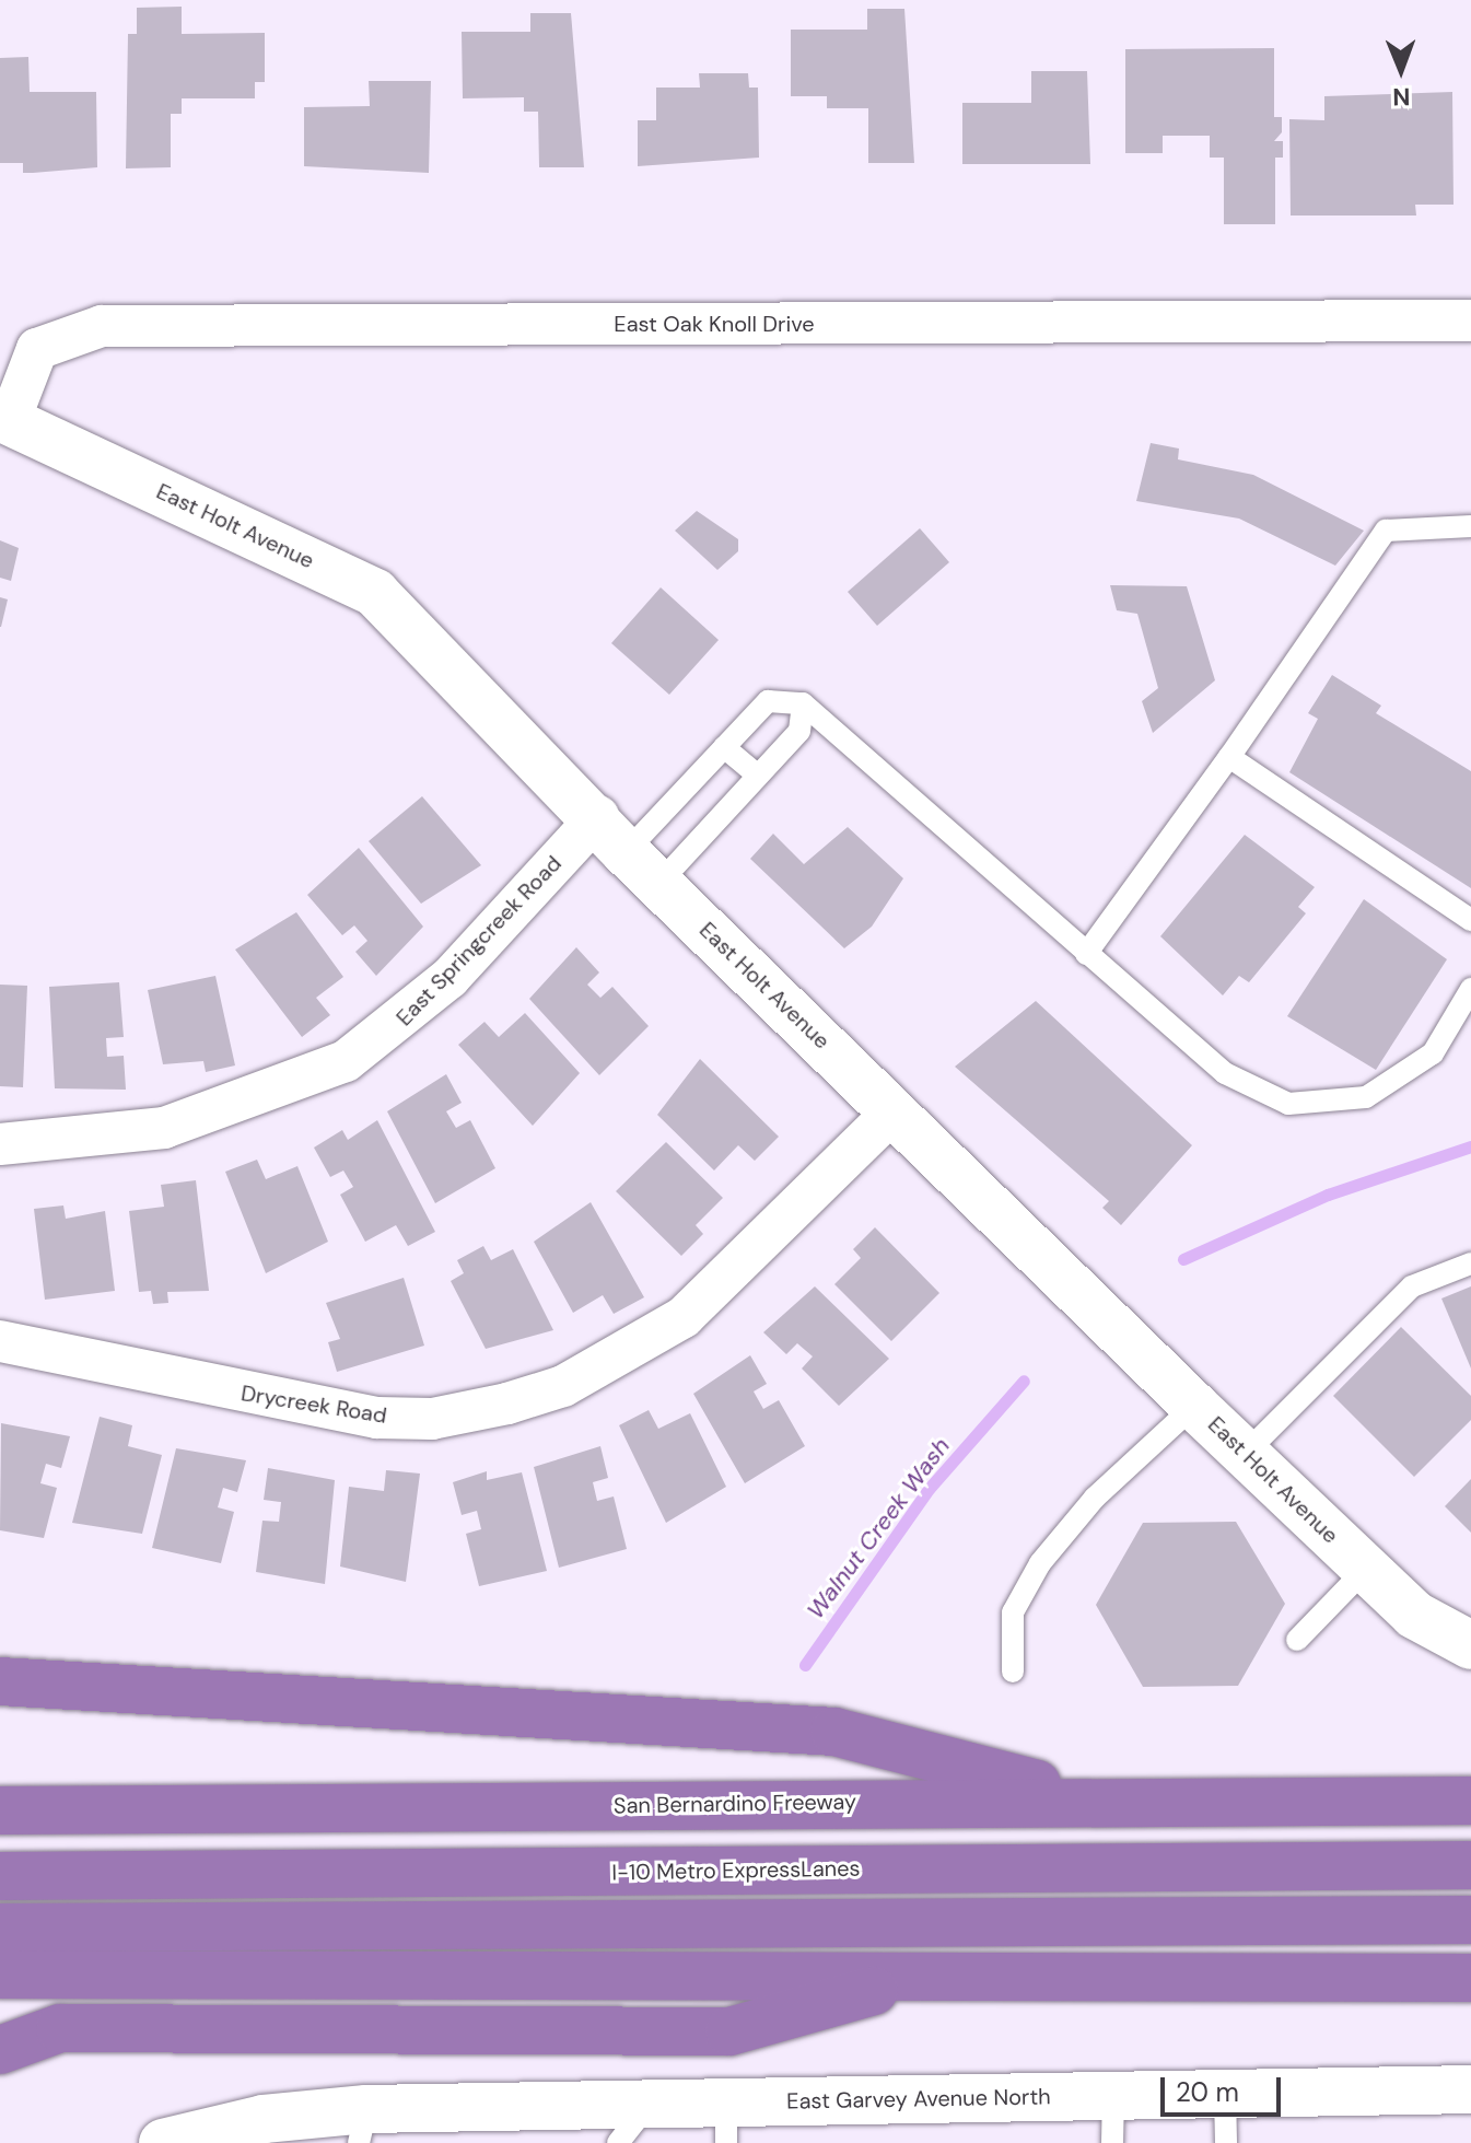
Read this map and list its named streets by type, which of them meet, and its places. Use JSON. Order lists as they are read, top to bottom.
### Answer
{
  "streets": {
    "highway": ["San Bernardino Freeway", "I-10 Metro ExpressLanes"],
    "street": [
      "East Oak Knoll Drive",
      "East Holt Avenue",
      "East Springcreek Road",
      "Drycreek Road",
      "East Garvey Avenue North"
    ]
  },
  "crossings": [
    ["East Oak Knoll Drive", "East Holt Avenue"],
    ["East Holt Avenue", "East Springcreek Road"],
    ["East Holt Avenue", "Drycreek Road"]
  ],
  "water": ["Walnut Creek Wash"],
  "scale_bar": "20 m",
  "north": "bottom"
}
